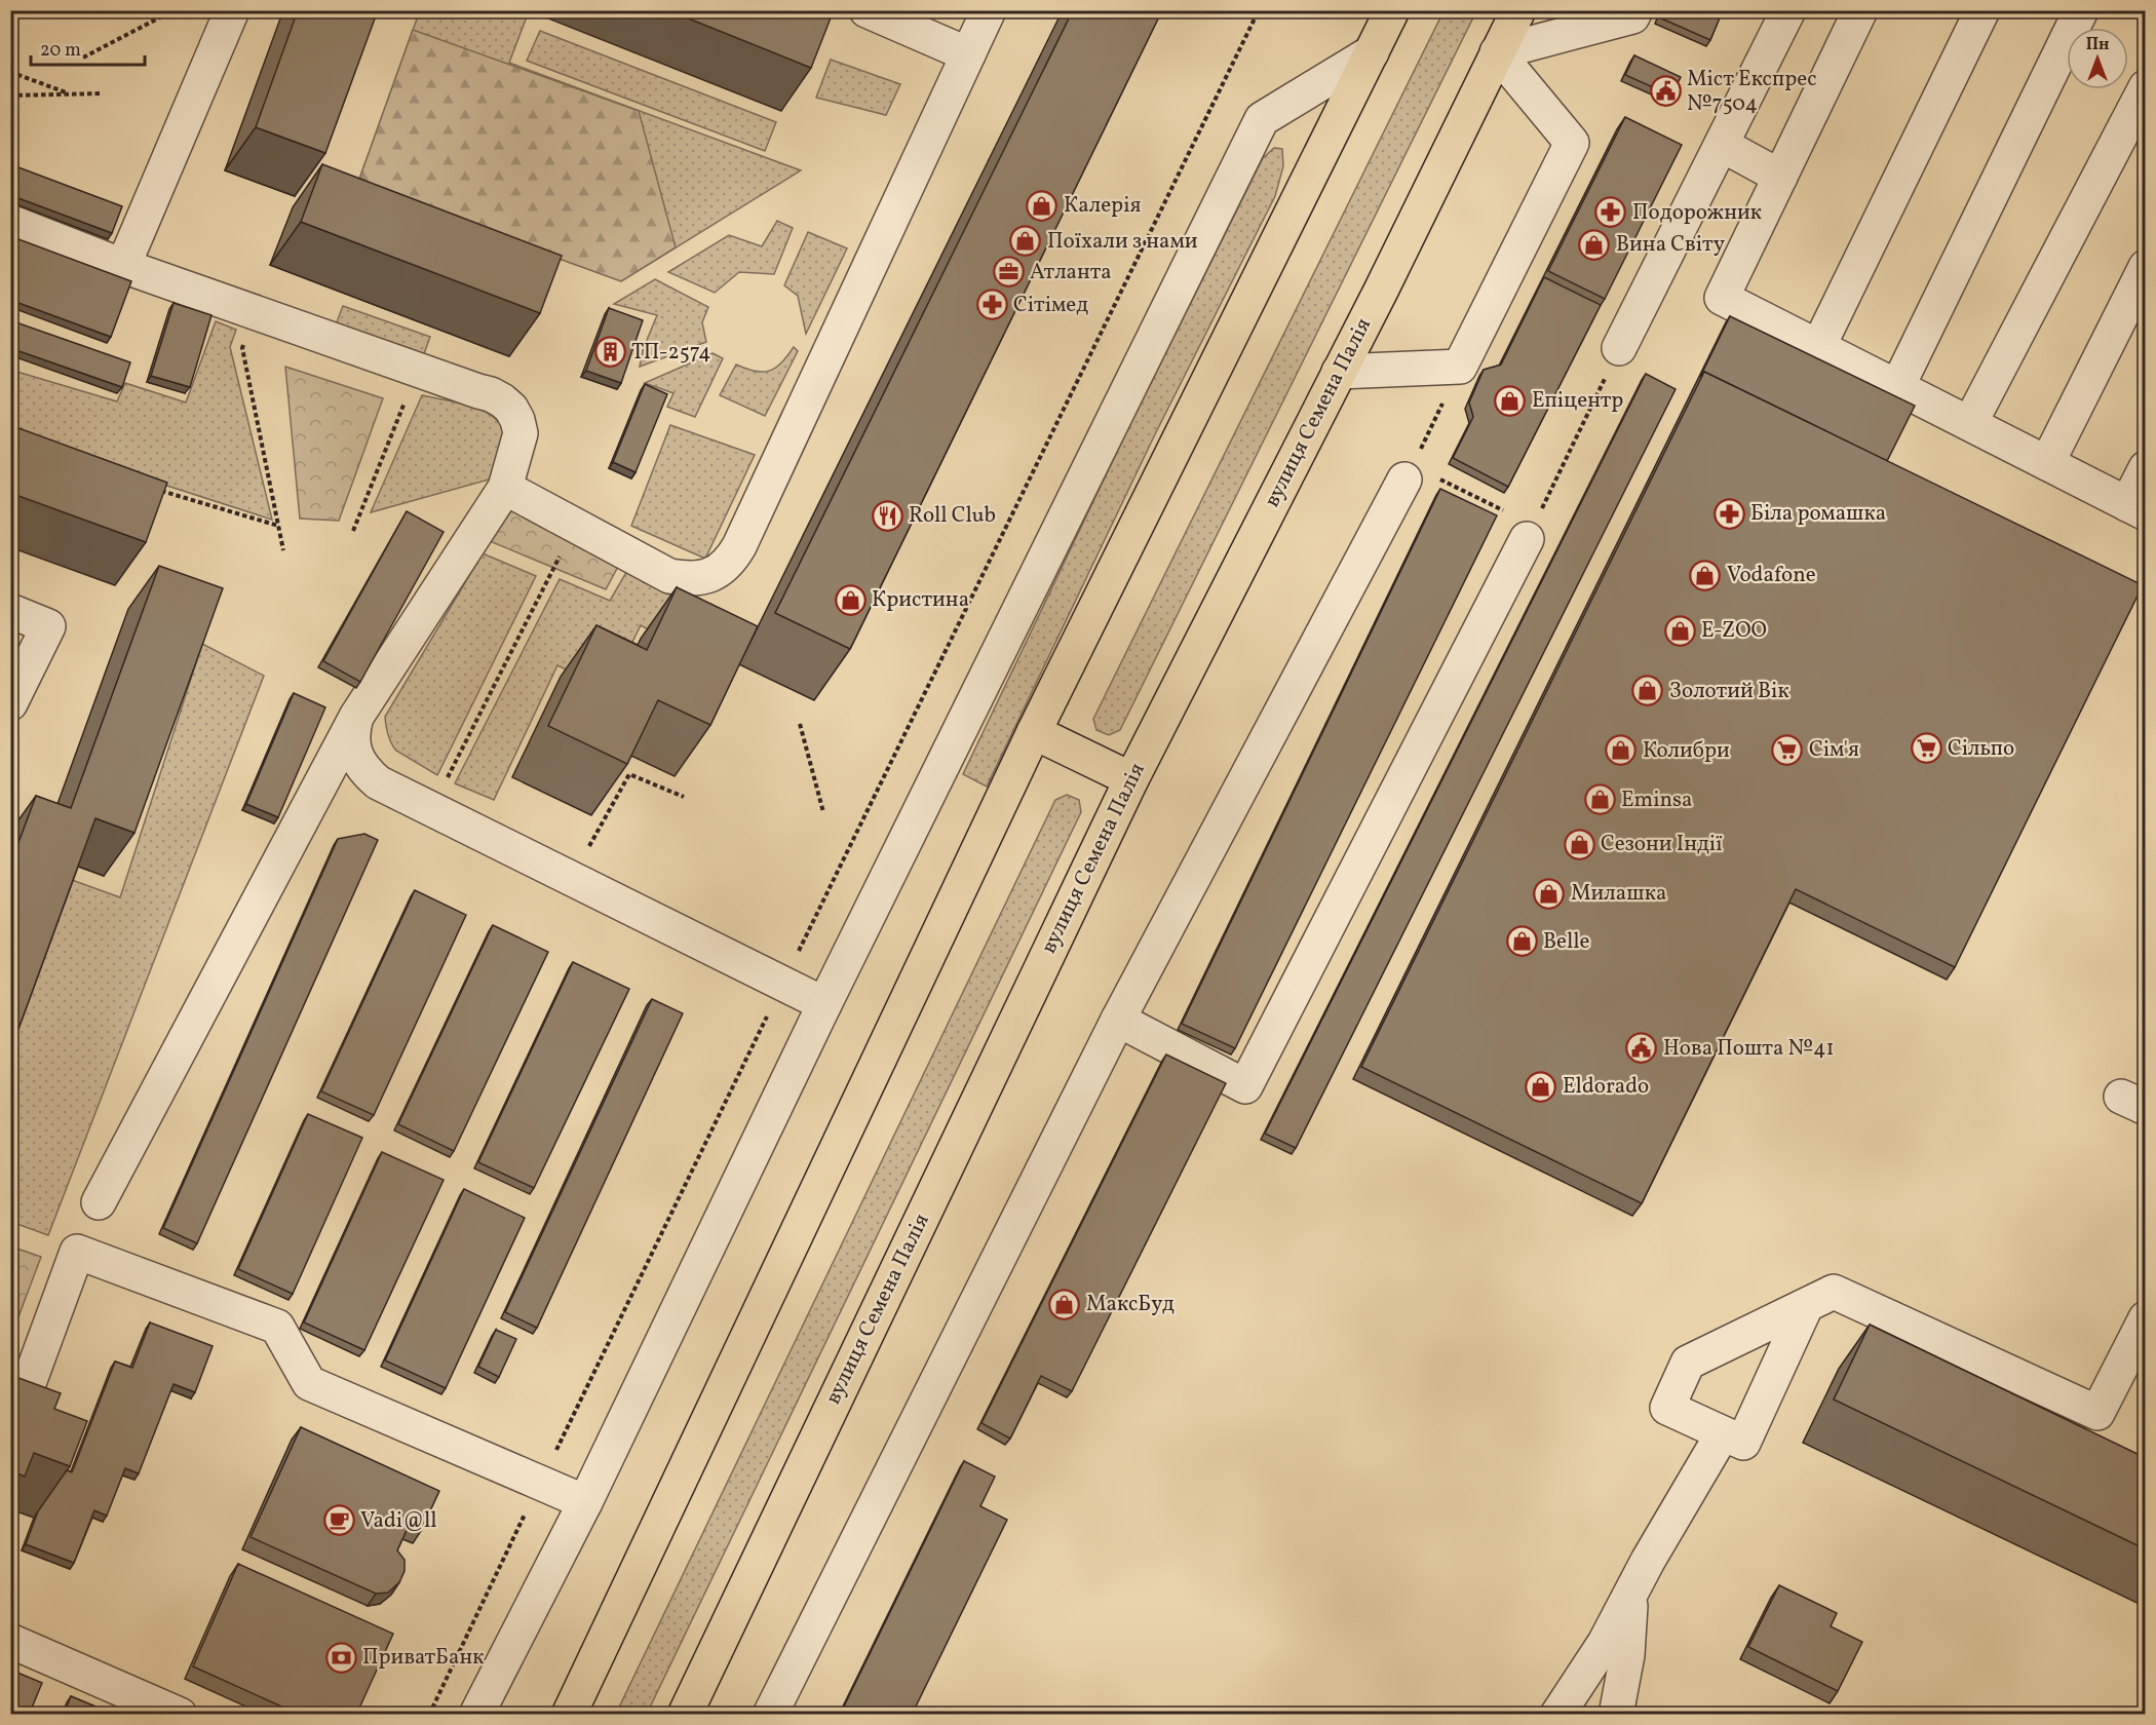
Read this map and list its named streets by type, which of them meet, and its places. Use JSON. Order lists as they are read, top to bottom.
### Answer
{
  "streets": {
    "highway": ["вулиця Семена Палія"]
  },
  "places": {
    "public building": ["Міст Експрес №7504", "Нова Пошта №41"],
    "shop": [
      "Калерія",
      "Поїхали з нами",
      "Вина Світу",
      "Епіцентр",
      "Vodafone",
      "Кристина",
      "E-ZOO",
      "Золотий Вік",
      "Колибри",
      "Eminsa",
      "Сезони Індії",
      "Милашка",
      "Belle",
      "Eldorado",
      "МаксБуд"
    ],
    "pharmacy": ["Подорожник", "Сітімед", "Біла ромашка"],
    "office": ["Атланта"],
    "building": ["ТП-2574"],
    "restaurant": ["Roll Club"],
    "supermarket": ["Сільпо", "Сім'я"],
    "cafe": ["Vadi@ll"],
    "bank": ["ПриватБанк"]
  },
  "scale_bar": "20 m",
  "north": "top"
}
